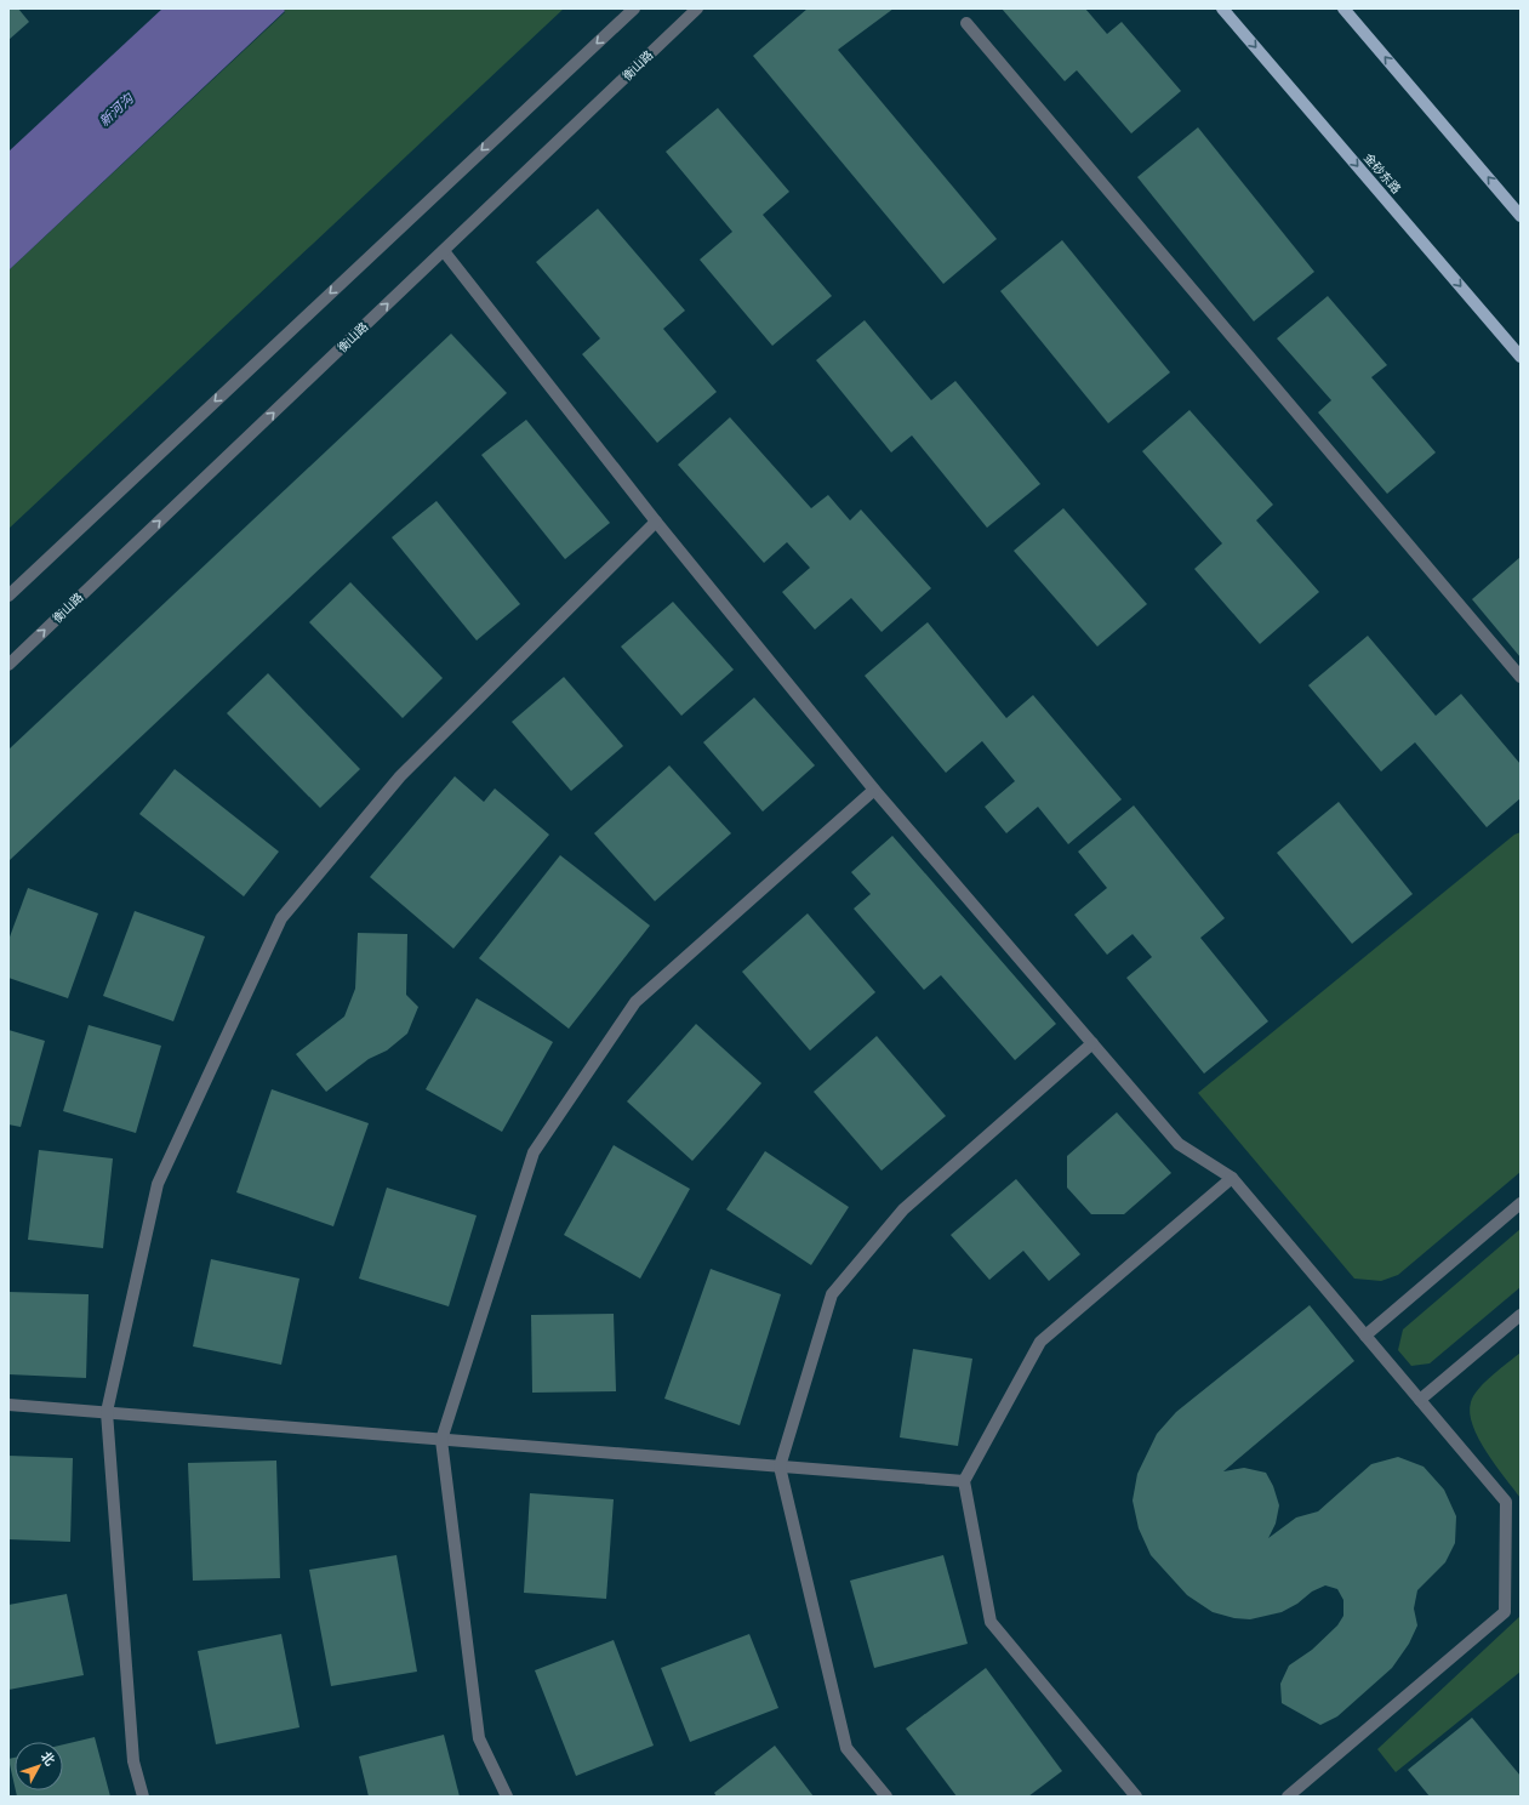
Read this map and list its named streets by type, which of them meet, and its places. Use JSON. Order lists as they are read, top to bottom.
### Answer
{
  "streets": {
    "main road": ["金砂东路"],
    "street": ["衡山路"]
  },
  "water": ["新河沟"],
  "north": "top right"
}
